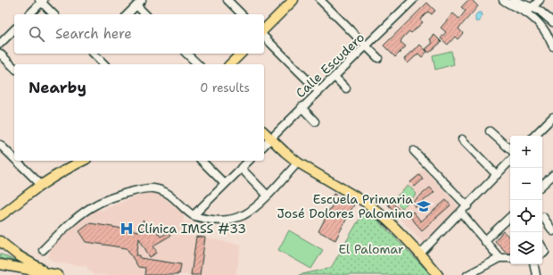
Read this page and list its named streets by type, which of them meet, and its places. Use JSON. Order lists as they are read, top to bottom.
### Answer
{
  "streets": {
    "street": ["Calle Escudero"]
  },
  "parks": ["El Palomar"],
  "places": {
    "school or university": ["Escuela Primaria José Dolores Palomino"],
    "hospital": ["Clínica IMSS #33"]
  },
  "page": {
    "search": "Search here",
    "heading": ["Nearby", "0 results"],
    "map_buttons": ["+", "−"]
  }
}
